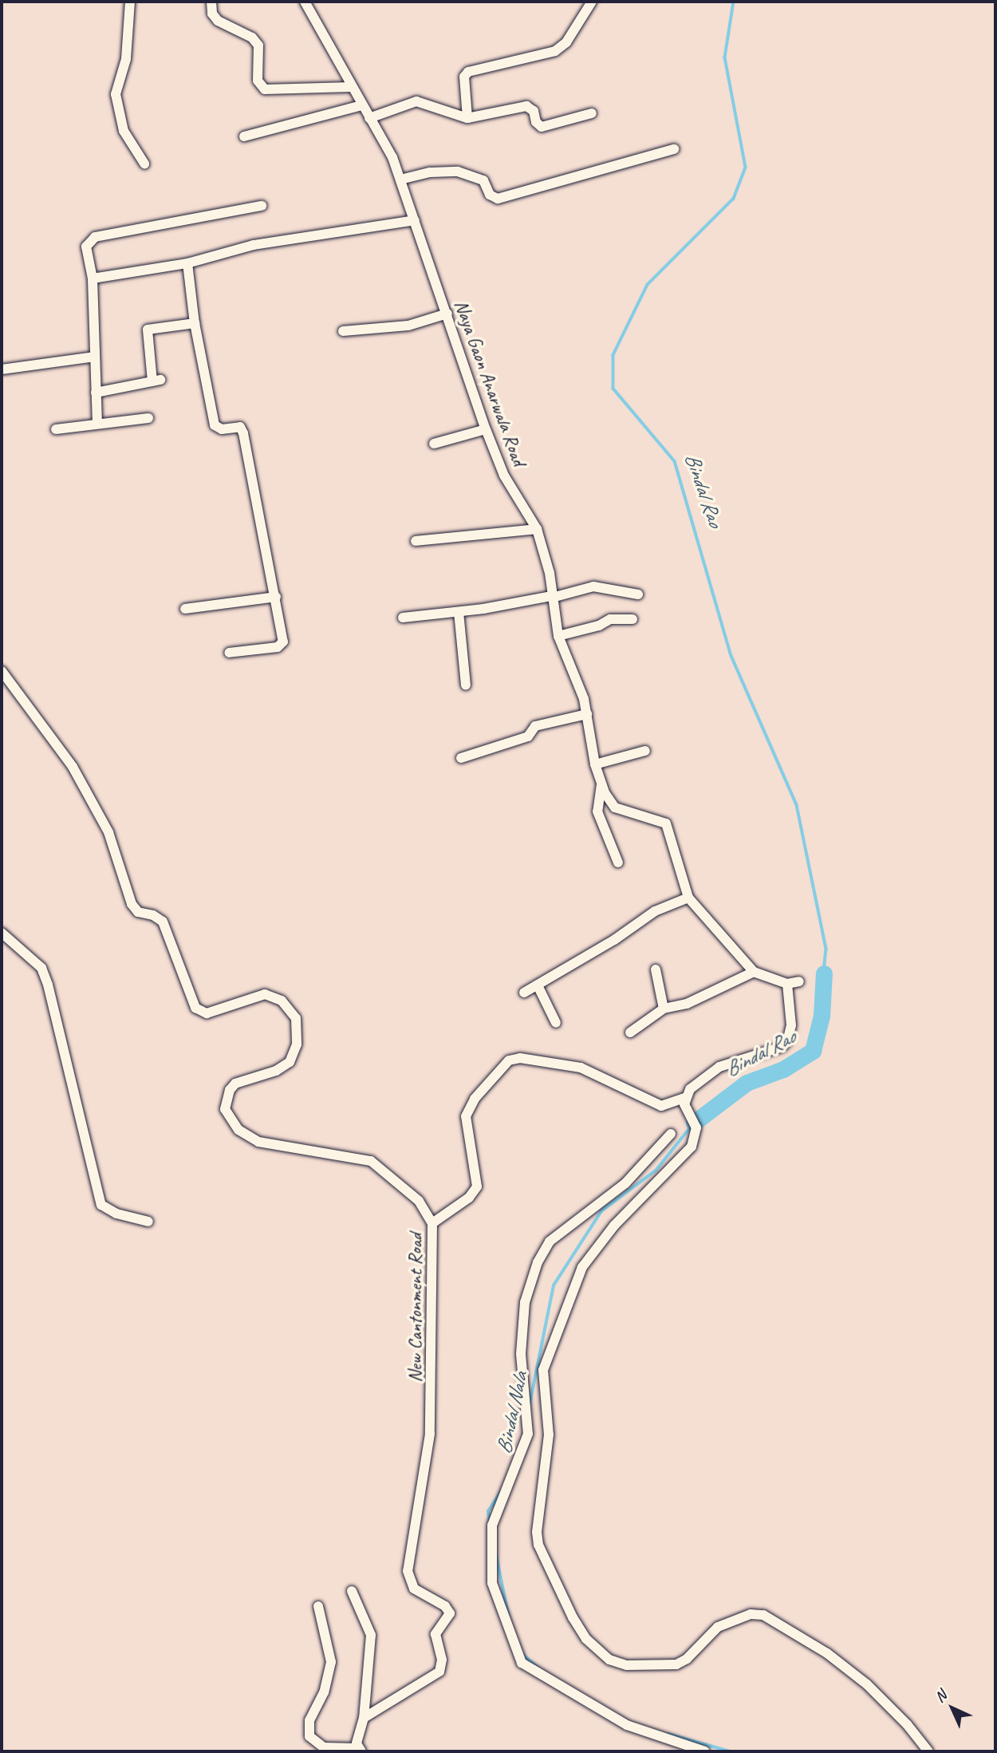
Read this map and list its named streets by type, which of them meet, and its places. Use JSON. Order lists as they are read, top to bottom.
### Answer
{
  "streets": {
    "street": ["Naya Gaon Anarwala Road", "New Cantonment Road"]
  },
  "water": ["Bindal Rao", "Bindal Nala"],
  "north": "top left"
}
